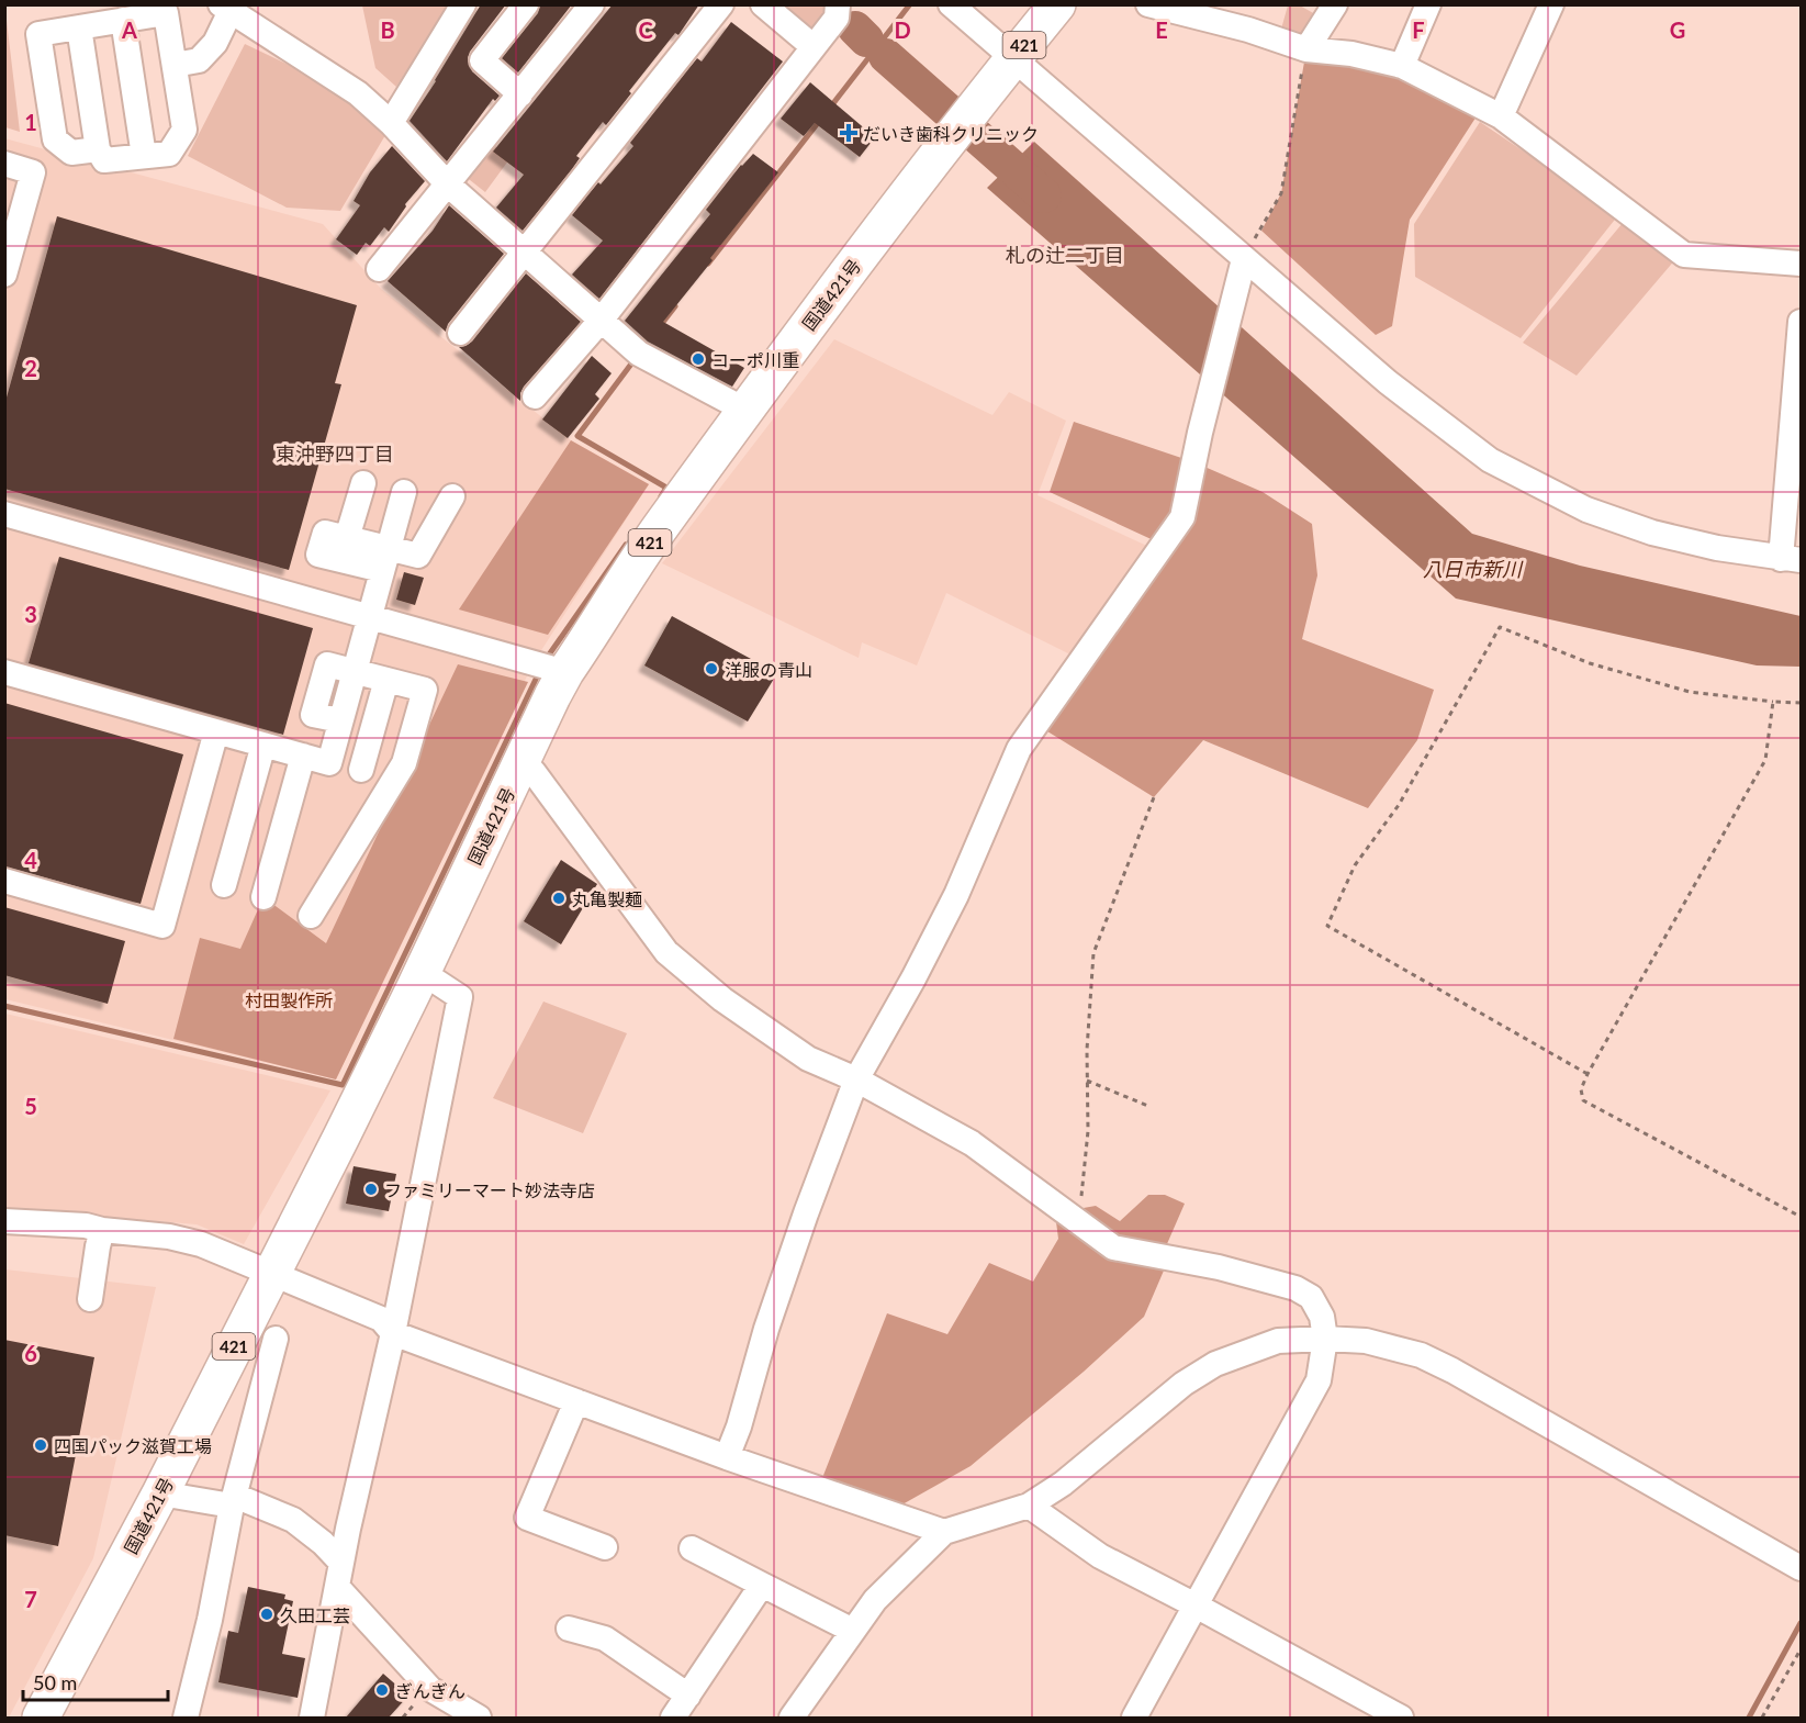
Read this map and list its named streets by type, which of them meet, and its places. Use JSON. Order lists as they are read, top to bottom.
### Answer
{
  "streets": {
    "highway": ["421", "国道421号"]
  },
  "districts": ["札の辻二丁目", "東沖野四丁目"],
  "water": ["八日市新川"],
  "parks": ["村田製作所"],
  "places": {
    "health": ["だいき歯科クリニック"],
    "other": [
      "コーポ川重",
      "洋服の青山",
      "丸亀製麺",
      "ファミリーマート妙法寺店",
      "四国パック滋賀工場",
      "久田工芸",
      "ぎんぎん"
    ]
  },
  "scale_bar": "50 m",
  "grid": {
    "columns": [
      "A",
      "B",
      "C",
      "D",
      "E",
      "F",
      "G"
    ],
    "rows": [
      "1",
      "2",
      "3",
      "4",
      "5",
      "6",
      "7"
    ]
  }
}
